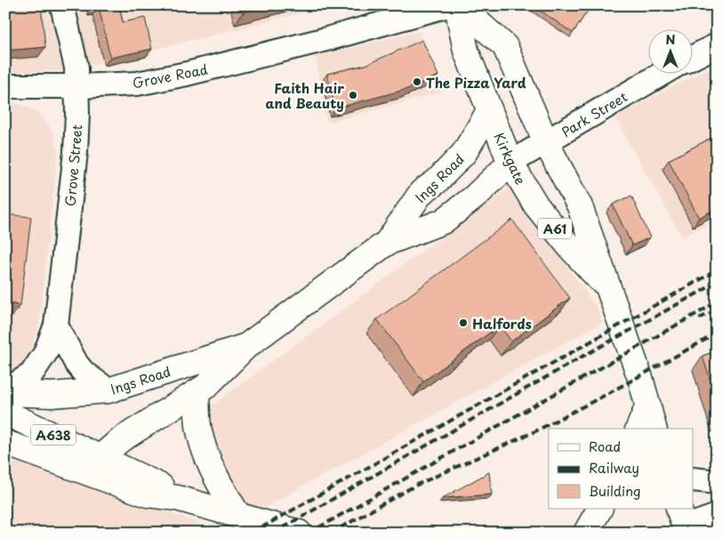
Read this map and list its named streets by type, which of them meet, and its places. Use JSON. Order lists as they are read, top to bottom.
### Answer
{
  "streets": {
    "main road": [
      "Kirkgate",
      "Ings Road",
      "A61",
      "A638"
    ],
    "street": ["Grove Road", "Park Street", "Grove Street"]
  },
  "crossings": [
    ["Grove Road", "Grove Street"],
    ["Park Street", "Kirkgate"],
    ["Park Street", "Ings Road"],
    ["Kirkgate", "Ings Road"],
    ["Grove Street", "Ings Road"],
    ["Ings Road", "A638"]
  ],
  "places": ["The Pizza Yard", "Faith Hair and Beauty", "Halfords"],
  "legend": ["Road", "Railway", "Building"],
  "north": "top"
}
